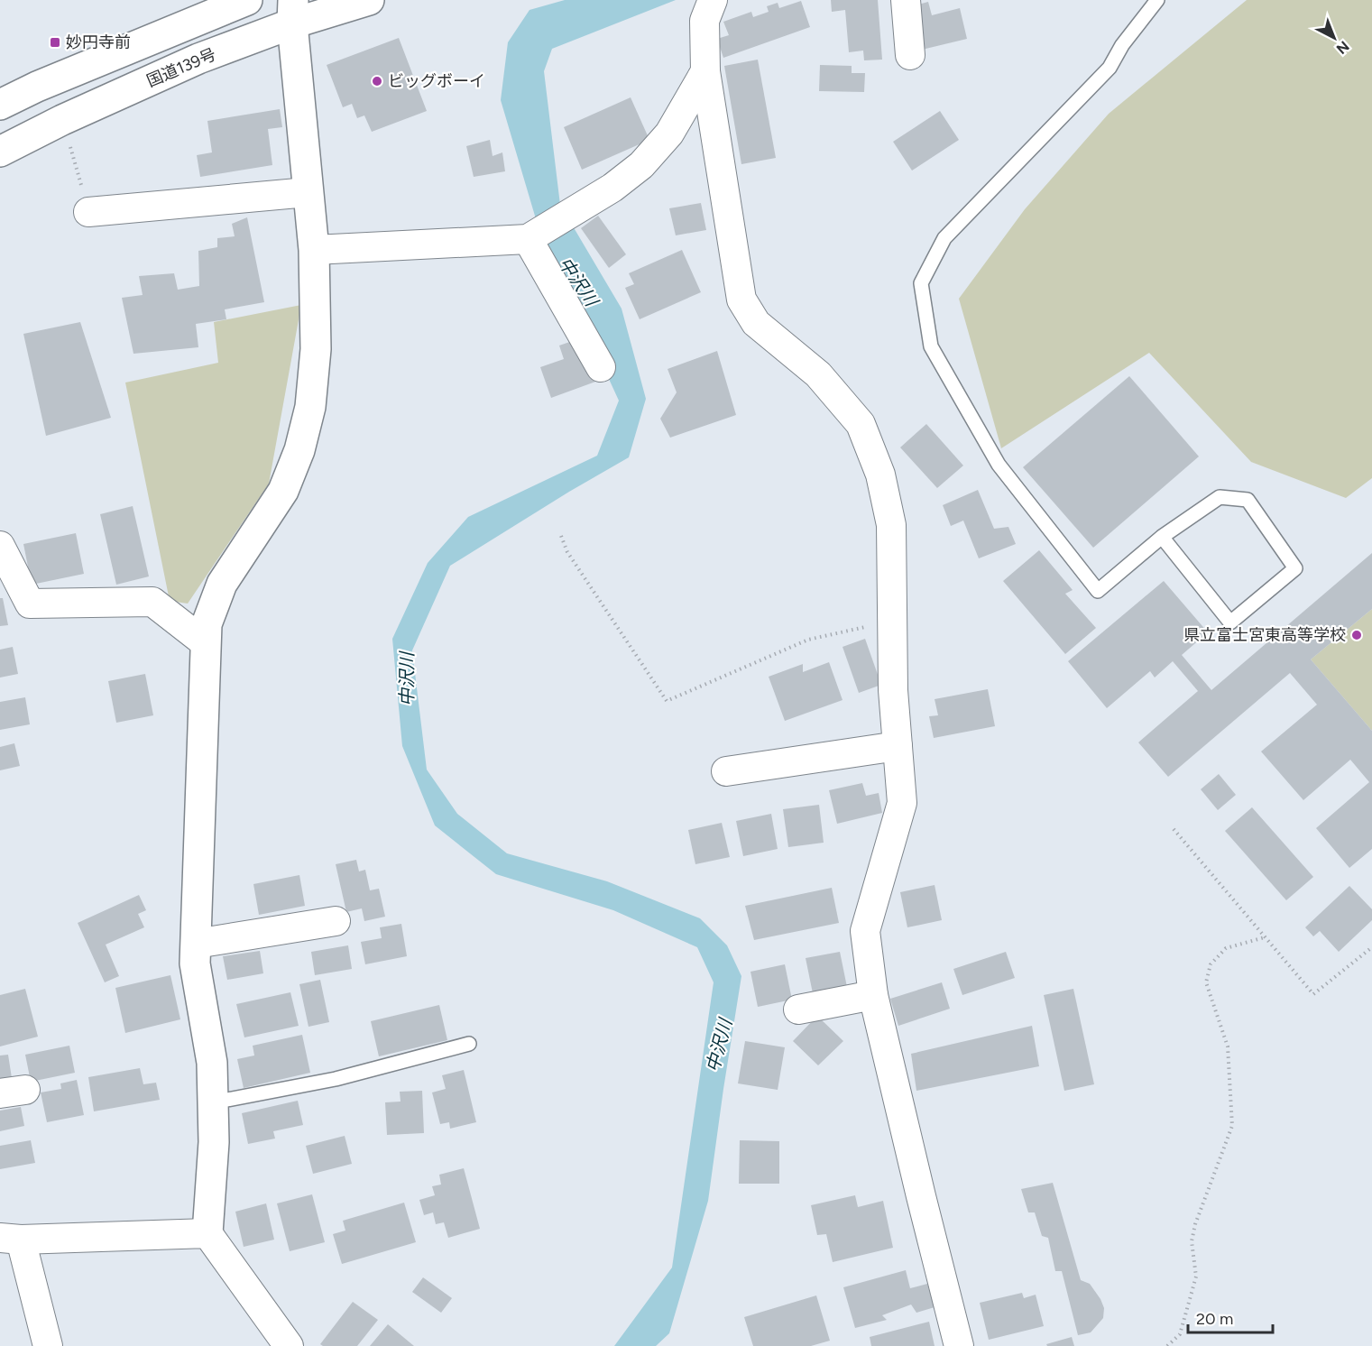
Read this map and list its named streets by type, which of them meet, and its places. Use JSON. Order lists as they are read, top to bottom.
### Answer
{
  "streets": {
    "main road": ["国道139号"]
  },
  "water": ["中沢川"],
  "places": {
    "transit": ["妙円寺前"],
    "other": ["ビッグボーイ", "県立富士宮東高等学校"]
  },
  "scale_bar": "20 m",
  "north": "bottom right"
}
